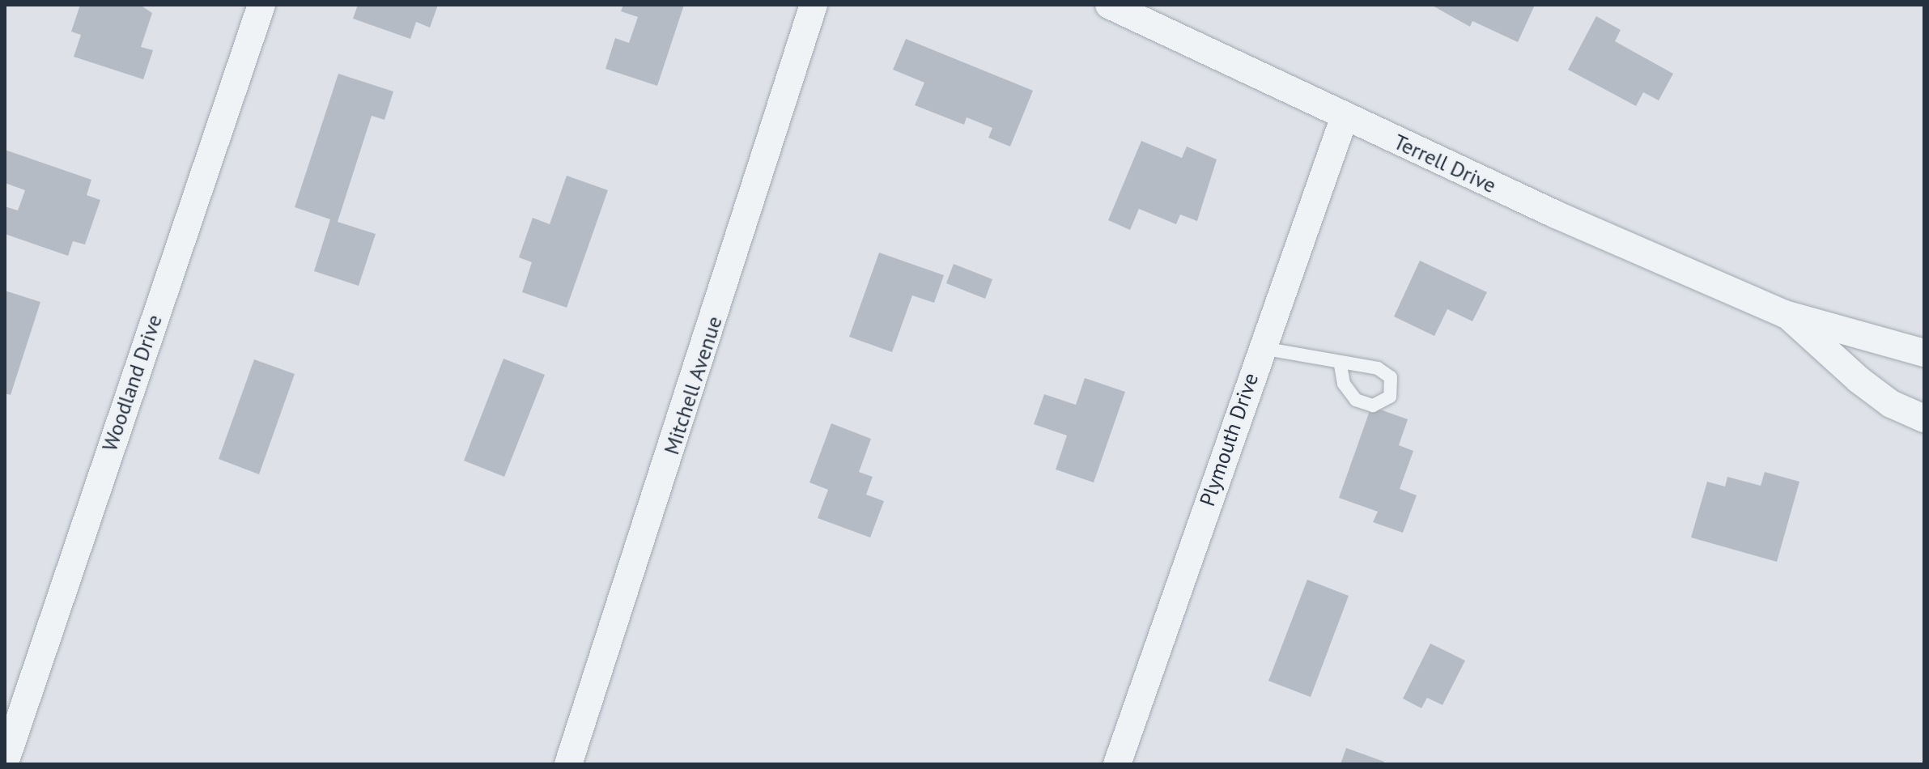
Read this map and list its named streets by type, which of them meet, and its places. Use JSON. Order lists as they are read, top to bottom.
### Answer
{
  "streets": {
    "street": [
      "Terrell Drive",
      "Woodland Drive",
      "Mitchell Avenue",
      "Plymouth Drive"
    ]
  },
  "crossings": [
    ["Terrell Drive", "Plymouth Drive"]
  ]
}
